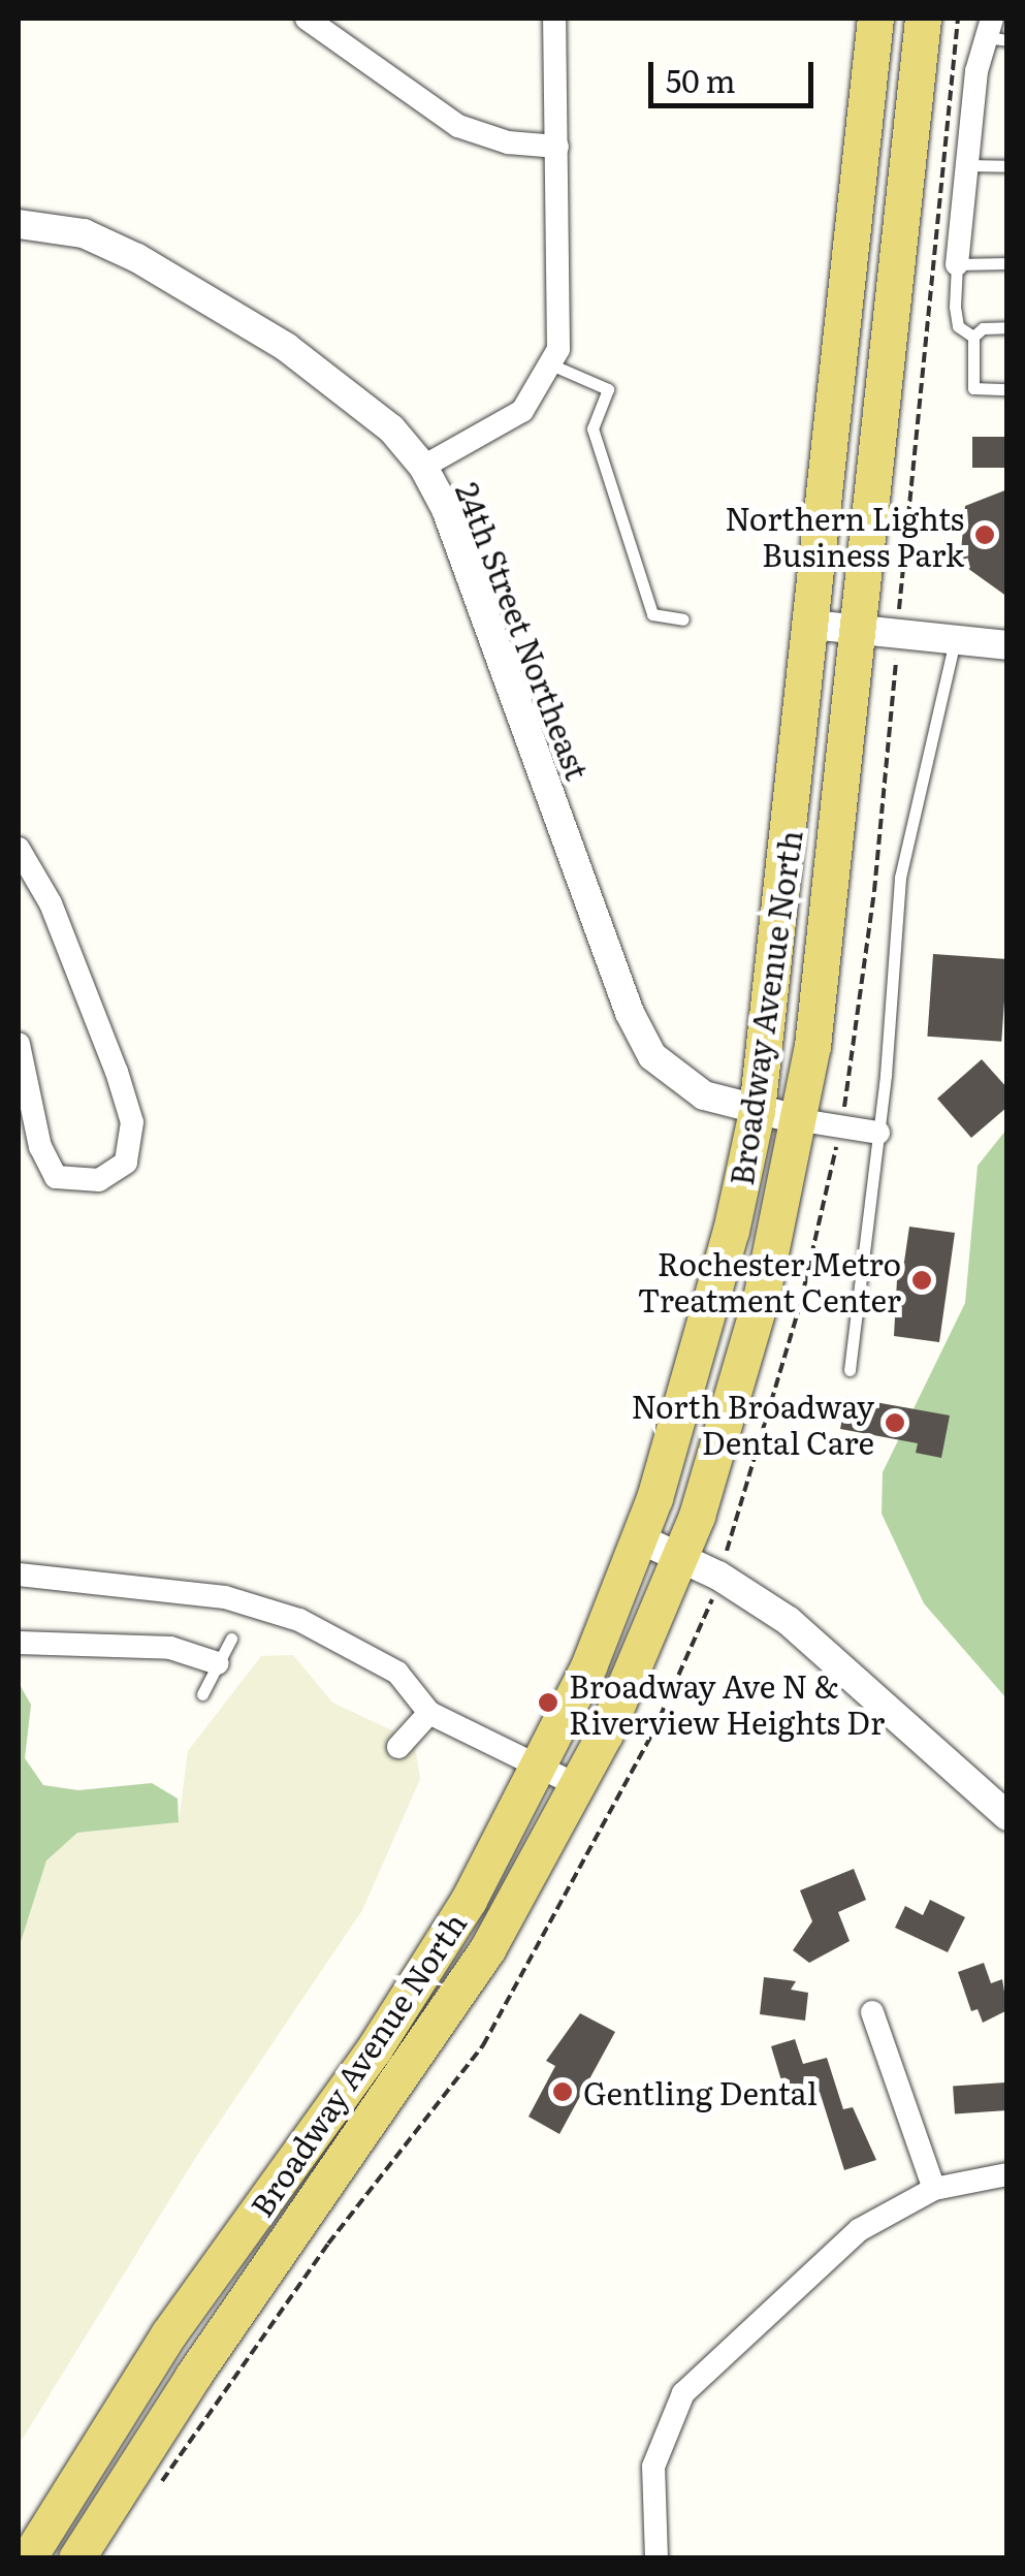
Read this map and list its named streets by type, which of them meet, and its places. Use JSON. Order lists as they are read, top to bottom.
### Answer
{
  "streets": {
    "main road": ["Broadway Avenue North"],
    "street": ["24th Street Northeast"]
  },
  "crossings": [
    ["24th Street Northeast", "Broadway Avenue North"]
  ],
  "places": [
    "Northern Lights Business Park",
    "Rochester Metro Treatment Center",
    "North Broadway Dental Care",
    "Broadway Ave N & Riverview Heights Dr",
    "Gentling Dental"
  ],
  "scale_bar": "50 m"
}
